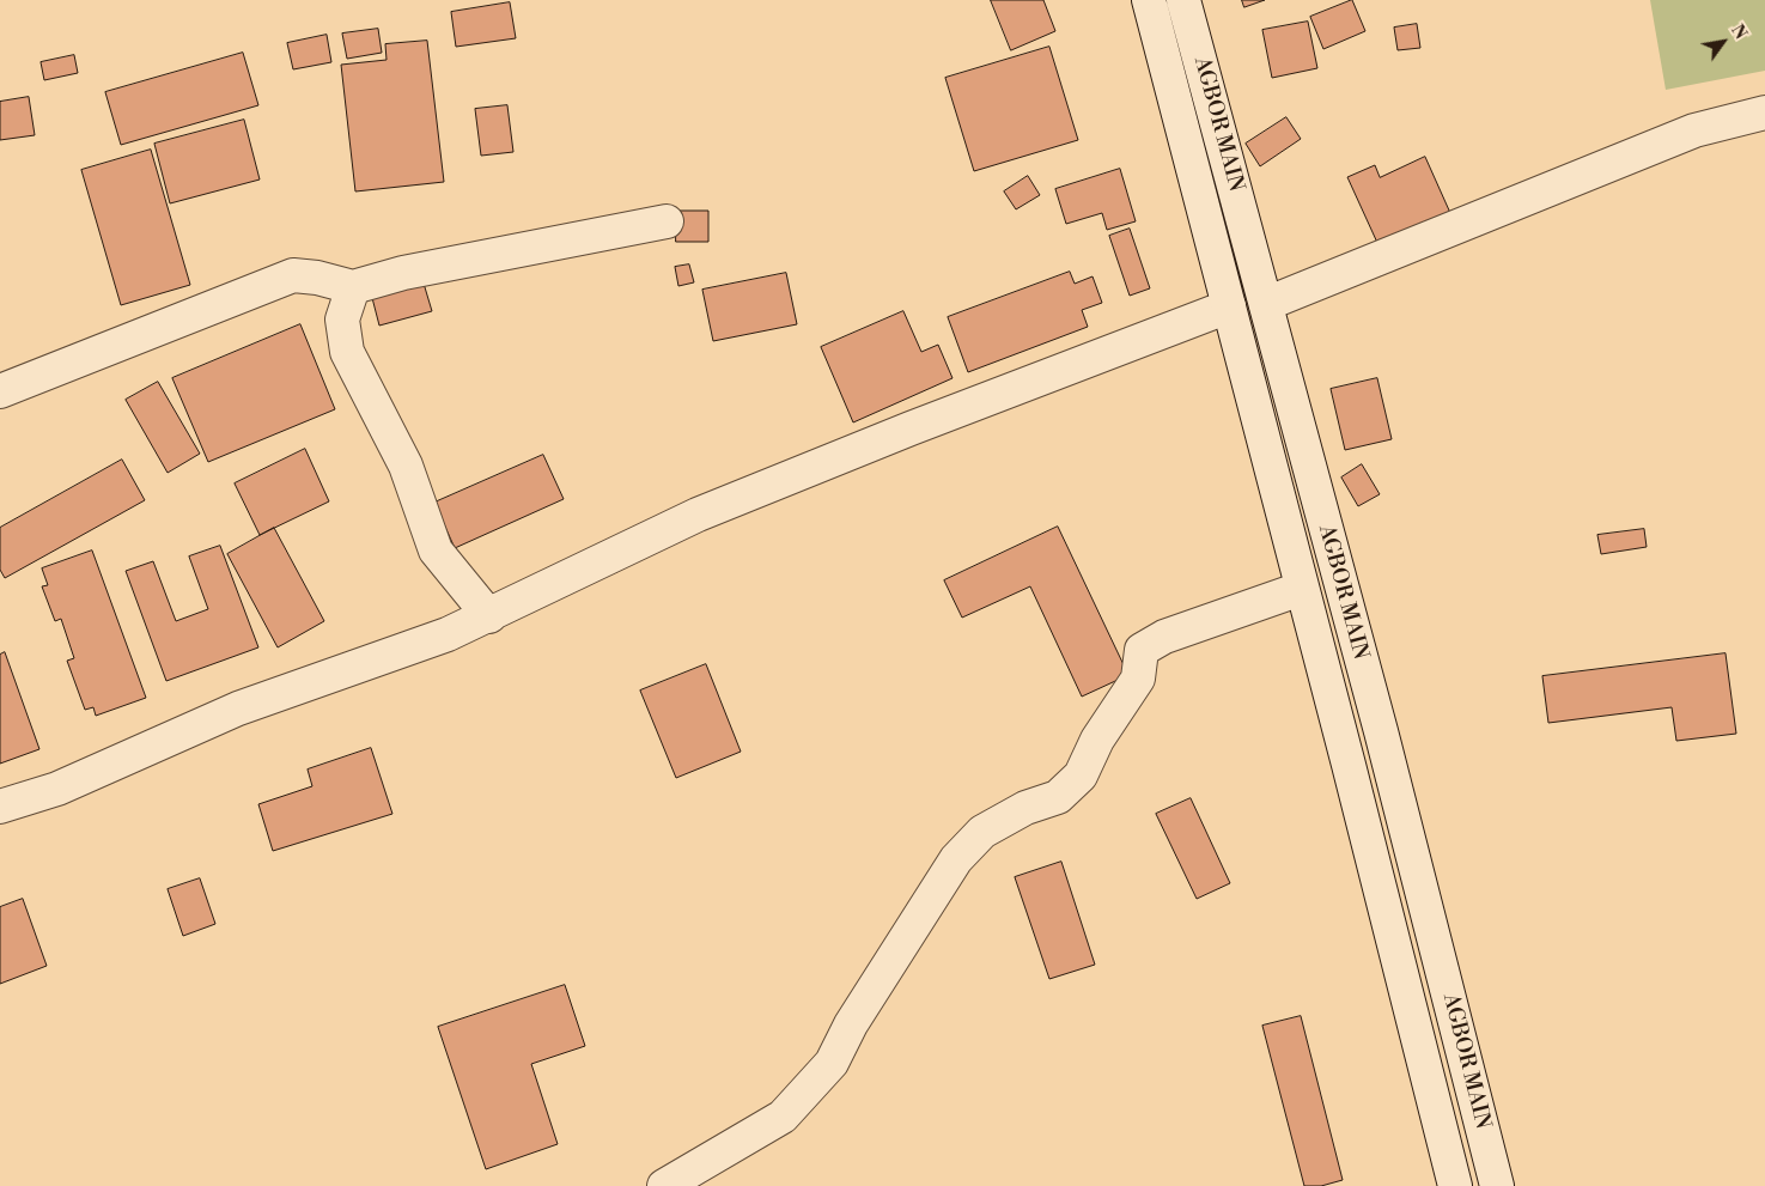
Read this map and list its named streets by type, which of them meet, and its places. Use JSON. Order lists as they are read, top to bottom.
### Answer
{
  "streets": {
    "street": ["AGBOR MAIN"]
  },
  "north": "top right"
}
